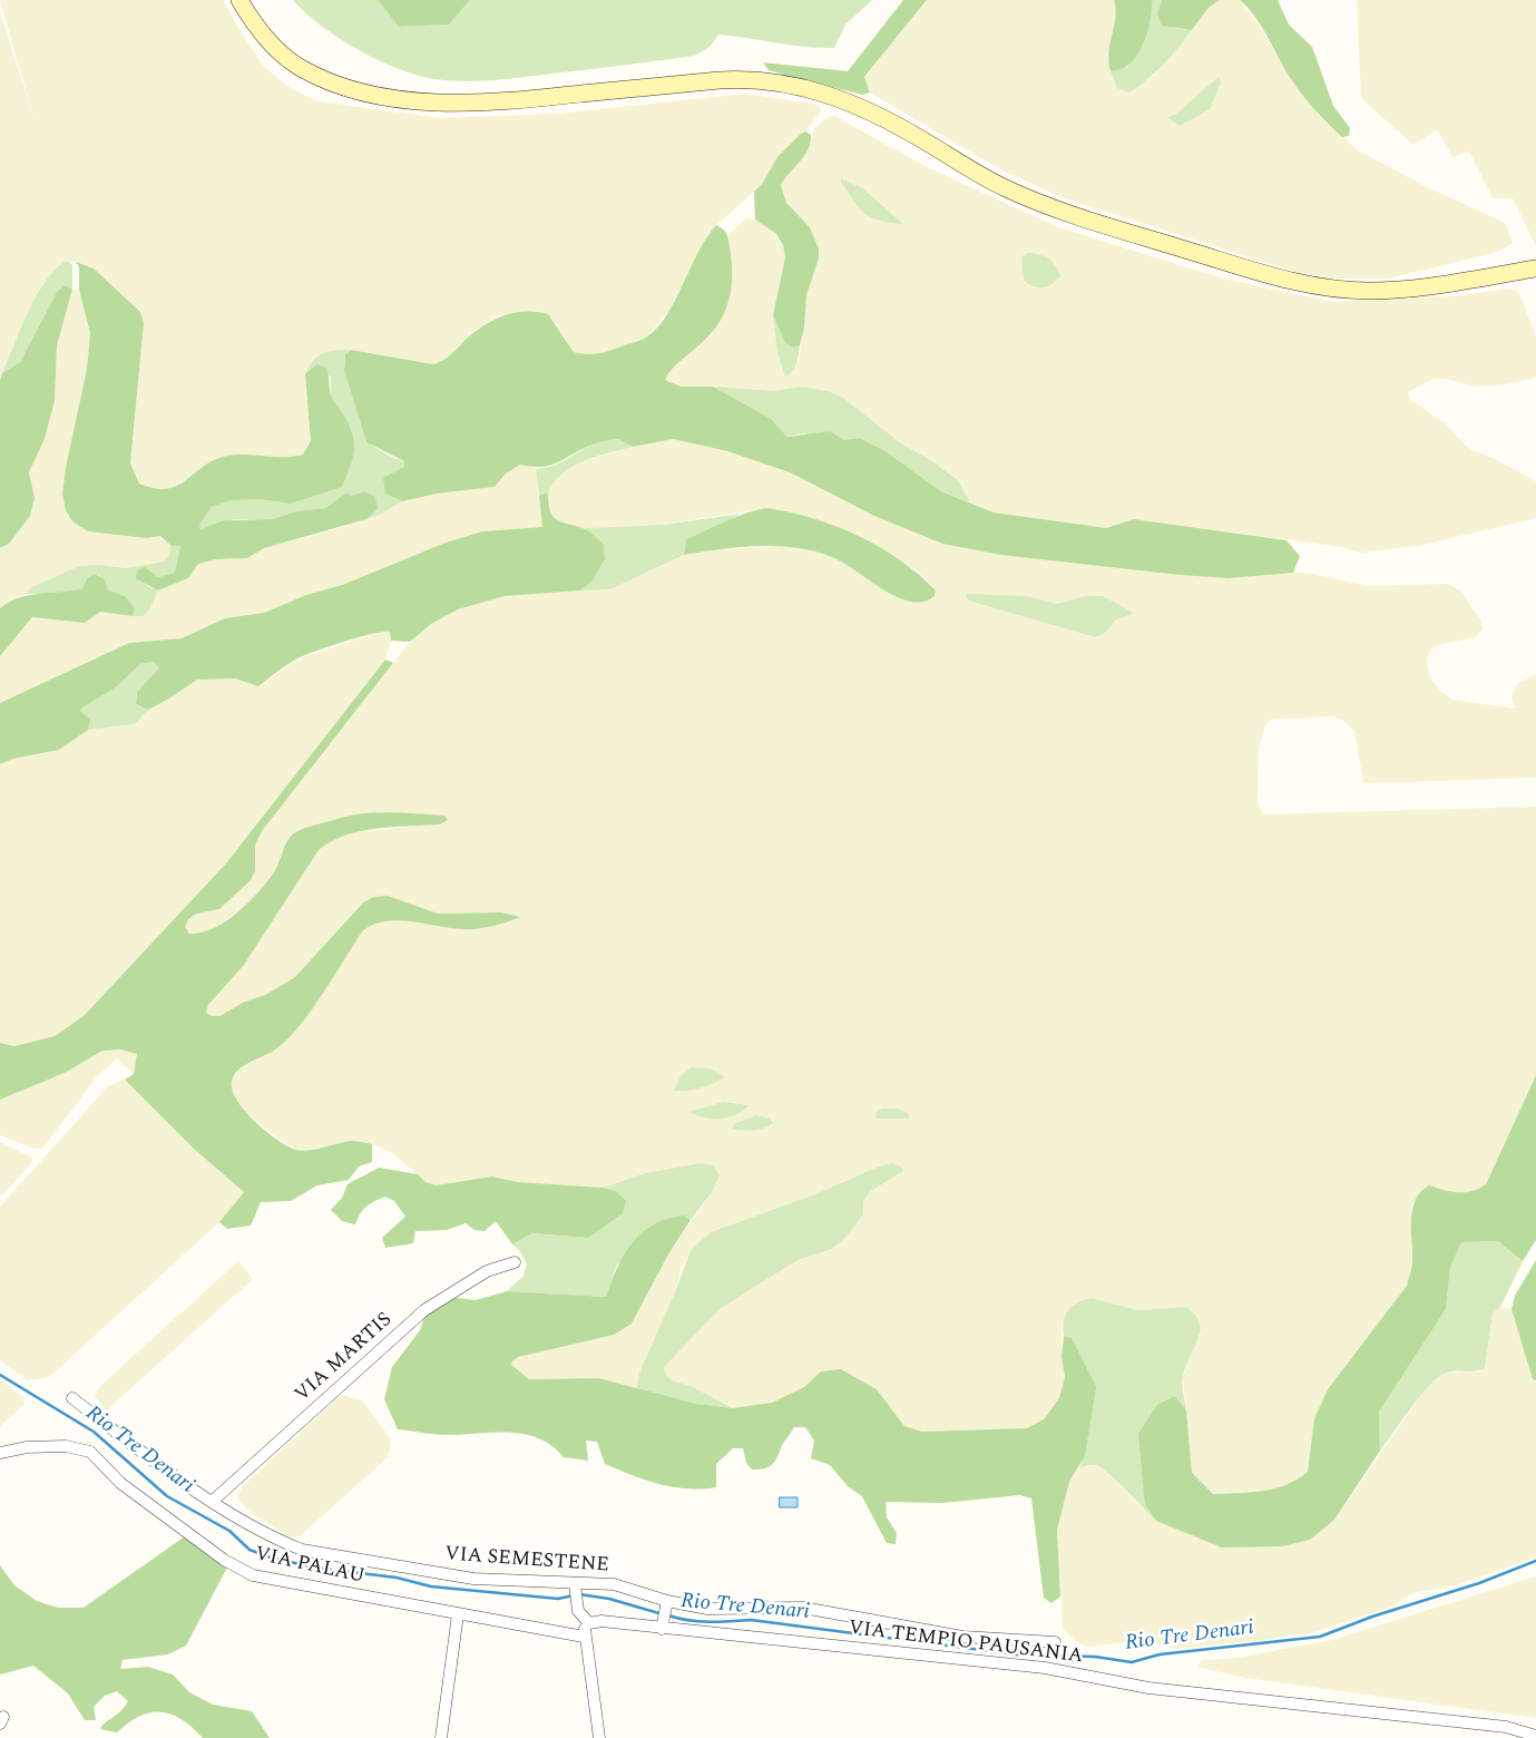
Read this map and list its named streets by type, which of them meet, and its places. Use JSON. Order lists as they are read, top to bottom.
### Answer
{
  "streets": {
    "street": [
      "VIA MARTIS",
      "VIA SEMESTENE",
      "VIA PALAU",
      "VIA TEMPIO PAUSANIA"
    ]
  },
  "crossings": [
    ["VIA MARTIS", "VIA SEMESTENE"]
  ],
  "water": ["Rio Tre Denari"]
}
